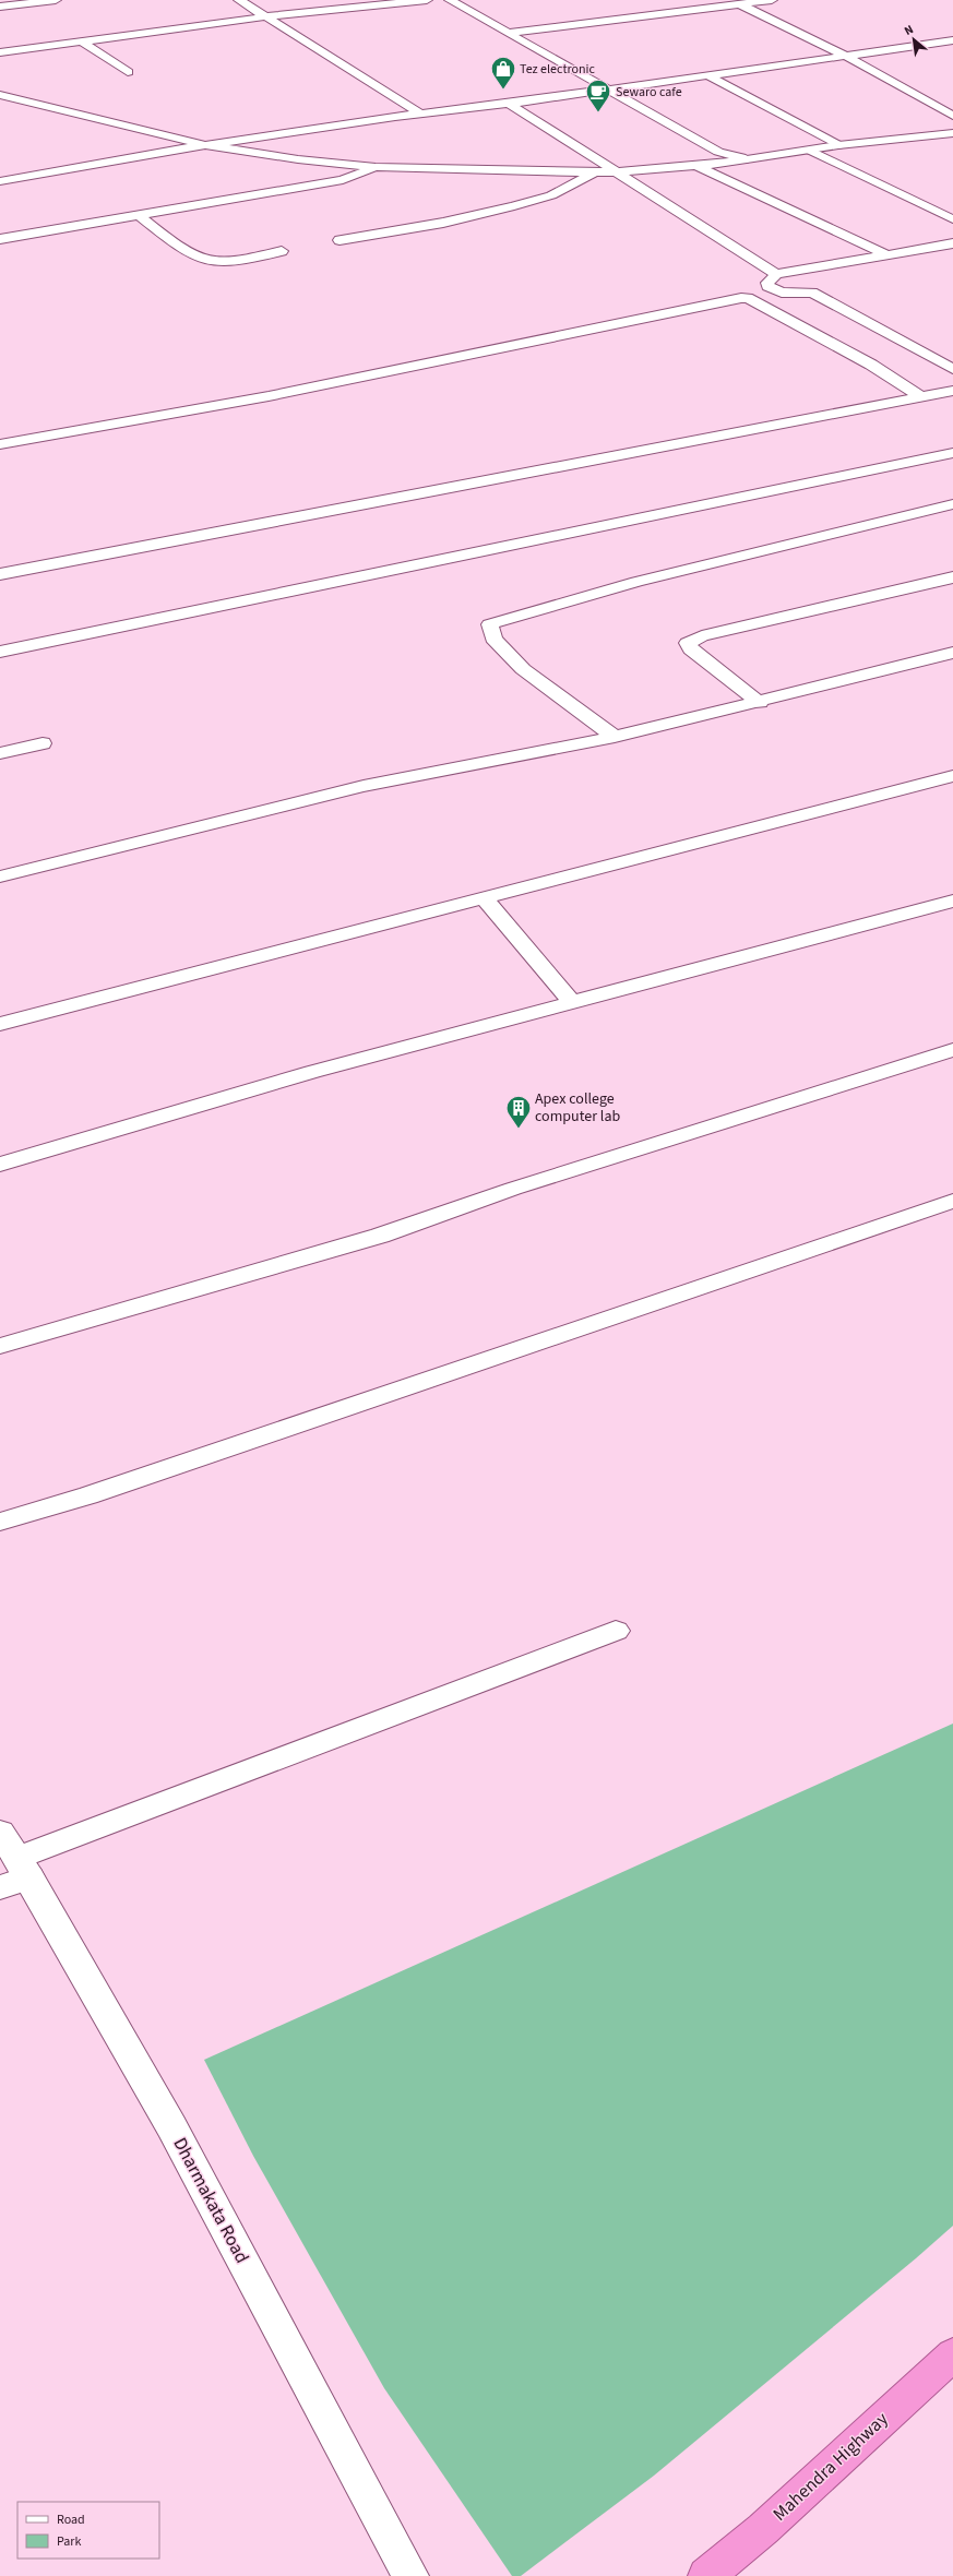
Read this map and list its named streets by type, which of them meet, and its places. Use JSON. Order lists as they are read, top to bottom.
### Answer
{
  "streets": {
    "highway": ["Mahendra Highway"],
    "street": ["Dharmakata Road"]
  },
  "places": {
    "shop": ["Tez electronic"],
    "cafe": ["Sewaro cafe"],
    "building": ["Apex college computer lab"]
  },
  "legend": ["Road", "Park"],
  "north": "top left"
}
